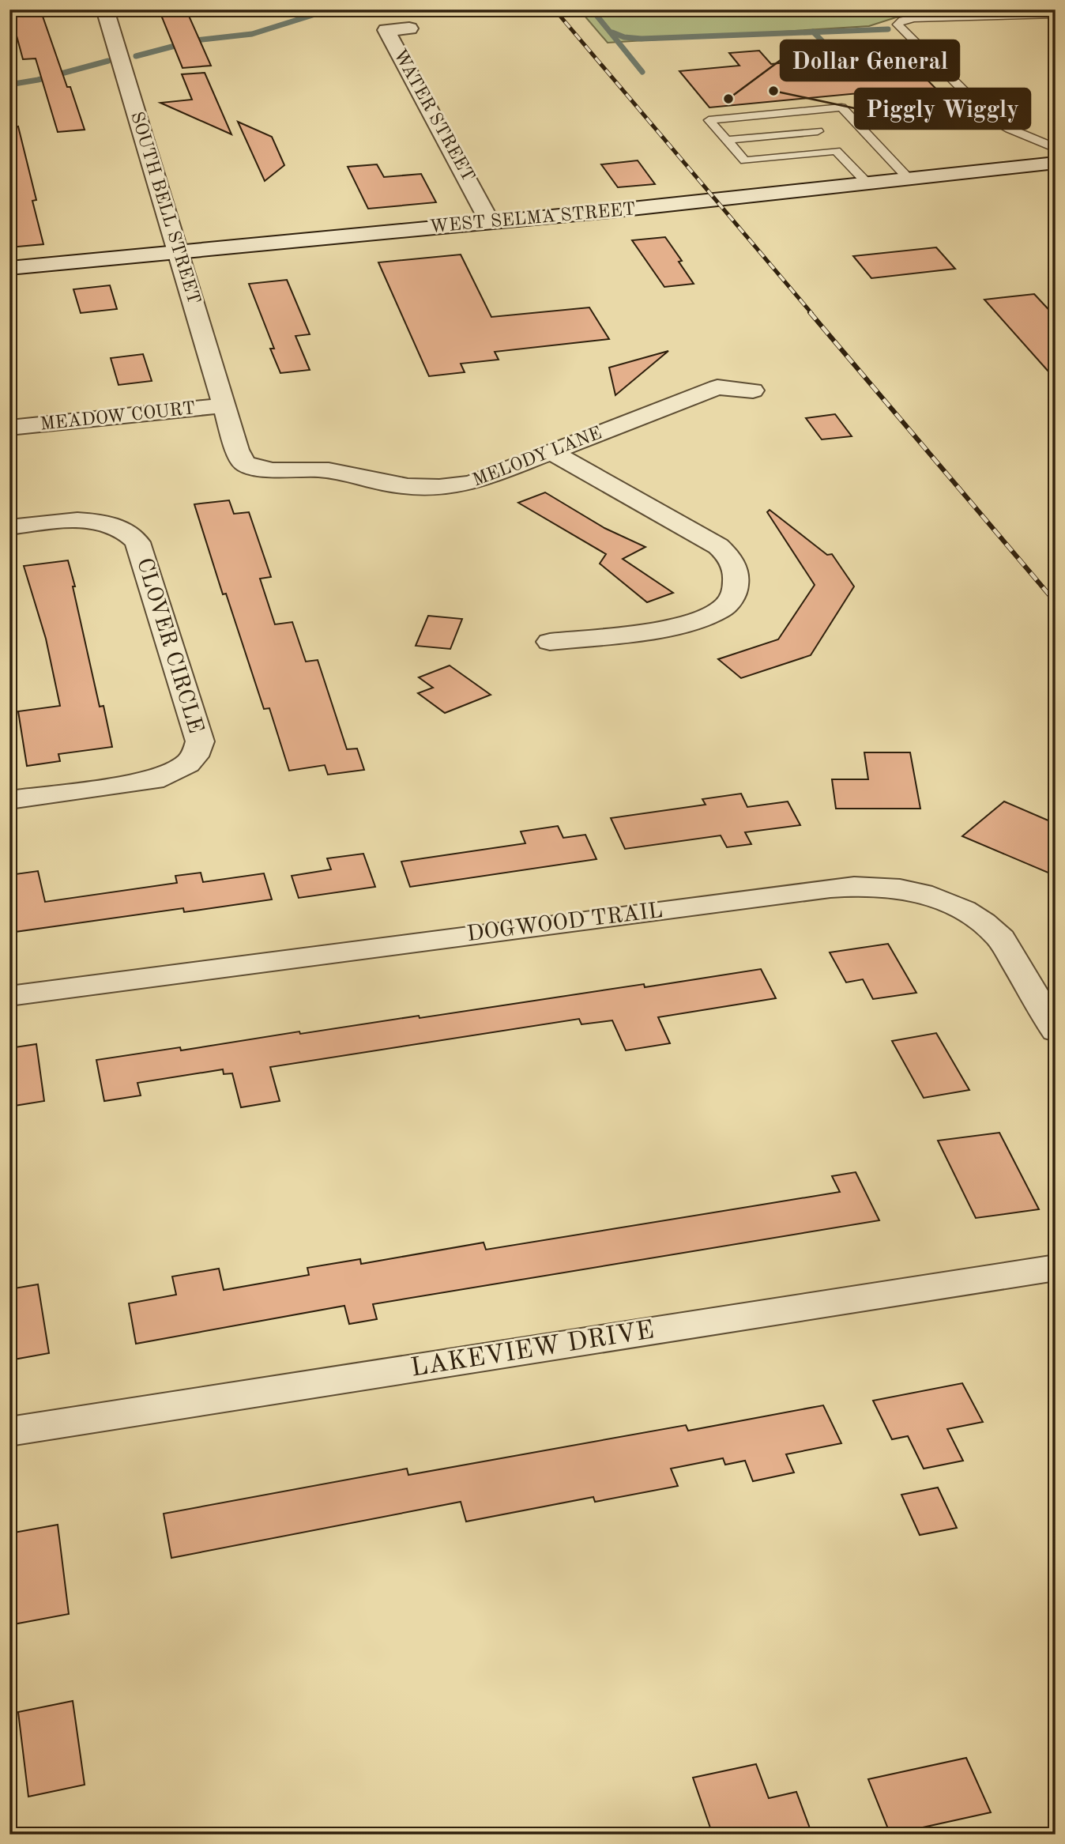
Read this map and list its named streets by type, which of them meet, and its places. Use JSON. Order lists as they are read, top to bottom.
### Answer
{
  "streets": {
    "street": [
      "WATER STREET",
      "SOUTH BELL STREET",
      "WEST SELMA STREET",
      "MEADOW COURT",
      "MELODY LANE",
      "CLOVER CIRCLE",
      "DOGWOOD TRAIL",
      "LAKEVIEW DRIVE"
    ]
  },
  "crossings": [
    ["WATER STREET", "WEST SELMA STREET"],
    ["SOUTH BELL STREET", "WEST SELMA STREET"],
    ["SOUTH BELL STREET", "MEADOW COURT"],
    ["SOUTH BELL STREET", "MELODY LANE"],
    ["MEADOW COURT", "MELODY LANE"]
  ],
  "places": ["Piggly Wiggly", "Dollar General"]
}
